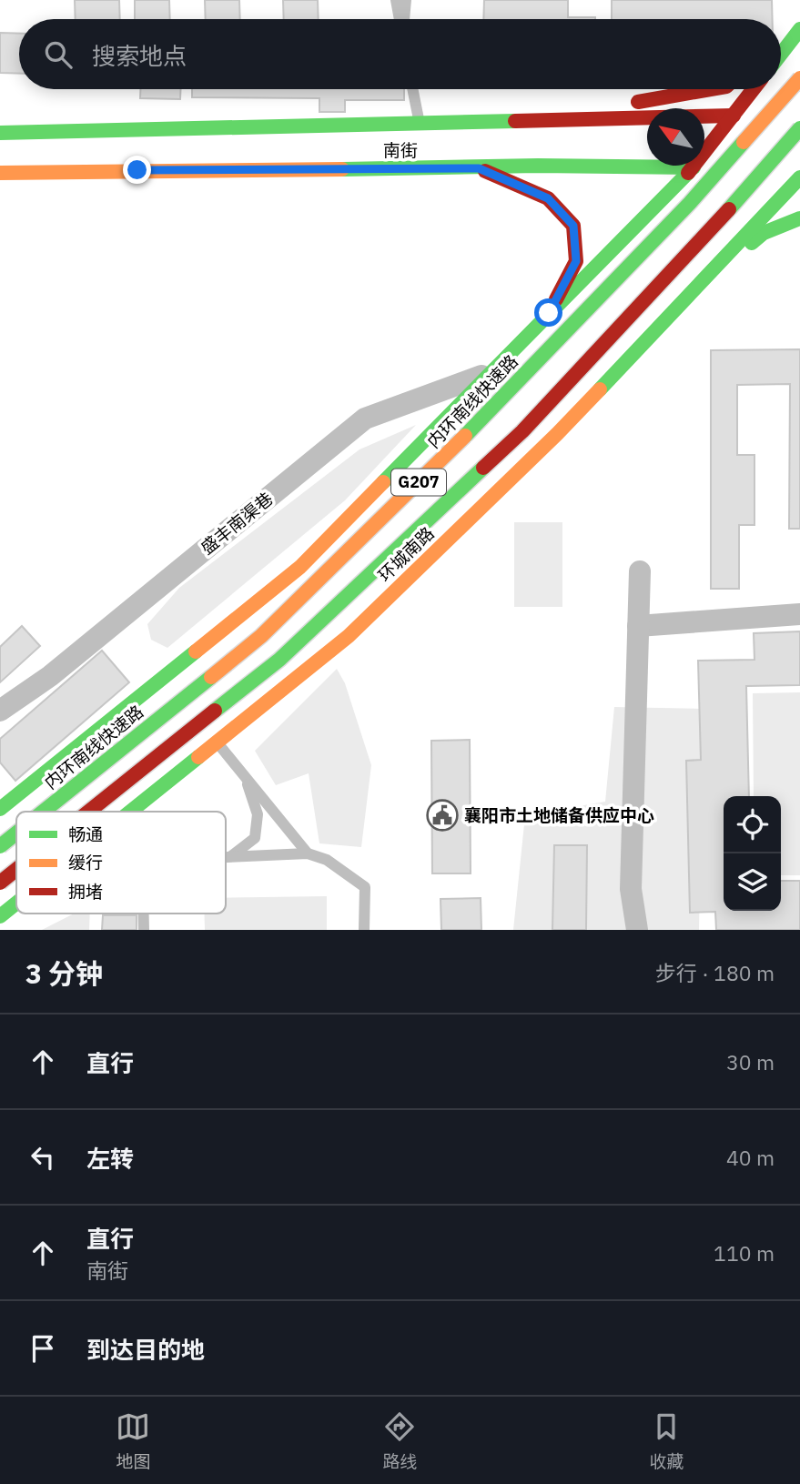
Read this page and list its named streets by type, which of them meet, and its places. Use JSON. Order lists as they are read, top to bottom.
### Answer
{
  "streets": {
    "main road": [
      "南街",
      "内环南线快速路",
      "G207",
      "环城南路"
    ],
    "street": ["盛丰南渠巷"]
  },
  "places": {
    "public building": ["襄阳市土地储备供应中心"]
  },
  "legend": ["畅通", "缓行", "拥堵"],
  "north": "top left",
  "page": {
    "search": "搜索地点",
    "heading": ["3 分钟", "步行 · 180 m"],
    "list": [
      ["直行", "30 m"],
      ["左转", "40 m"],
      ["直行", "南街", "110 m"],
      "到达目的地"
    ],
    "nav": ["地图", "路线", "收藏"]
  }
}
